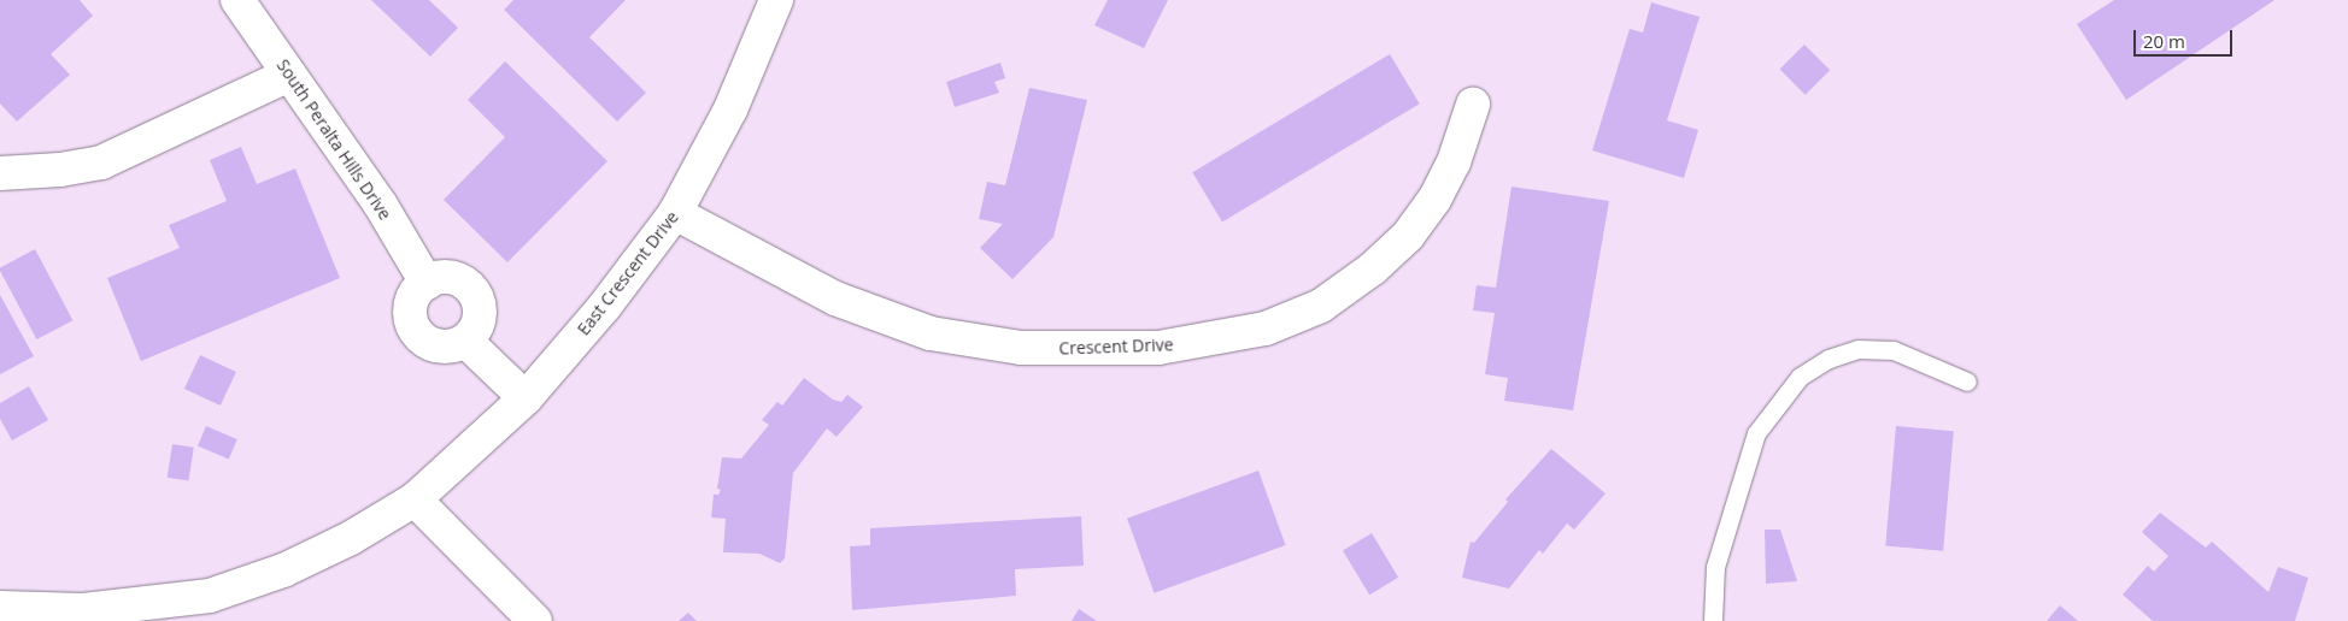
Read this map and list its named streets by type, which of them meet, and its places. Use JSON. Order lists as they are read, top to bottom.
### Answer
{
  "streets": {
    "street": ["South Peralta Hills Drive", "East Crescent Drive", "Crescent Drive"]
  },
  "crossings": [
    ["East Crescent Drive", "Crescent Drive"]
  ],
  "scale_bar": "20 m"
}
